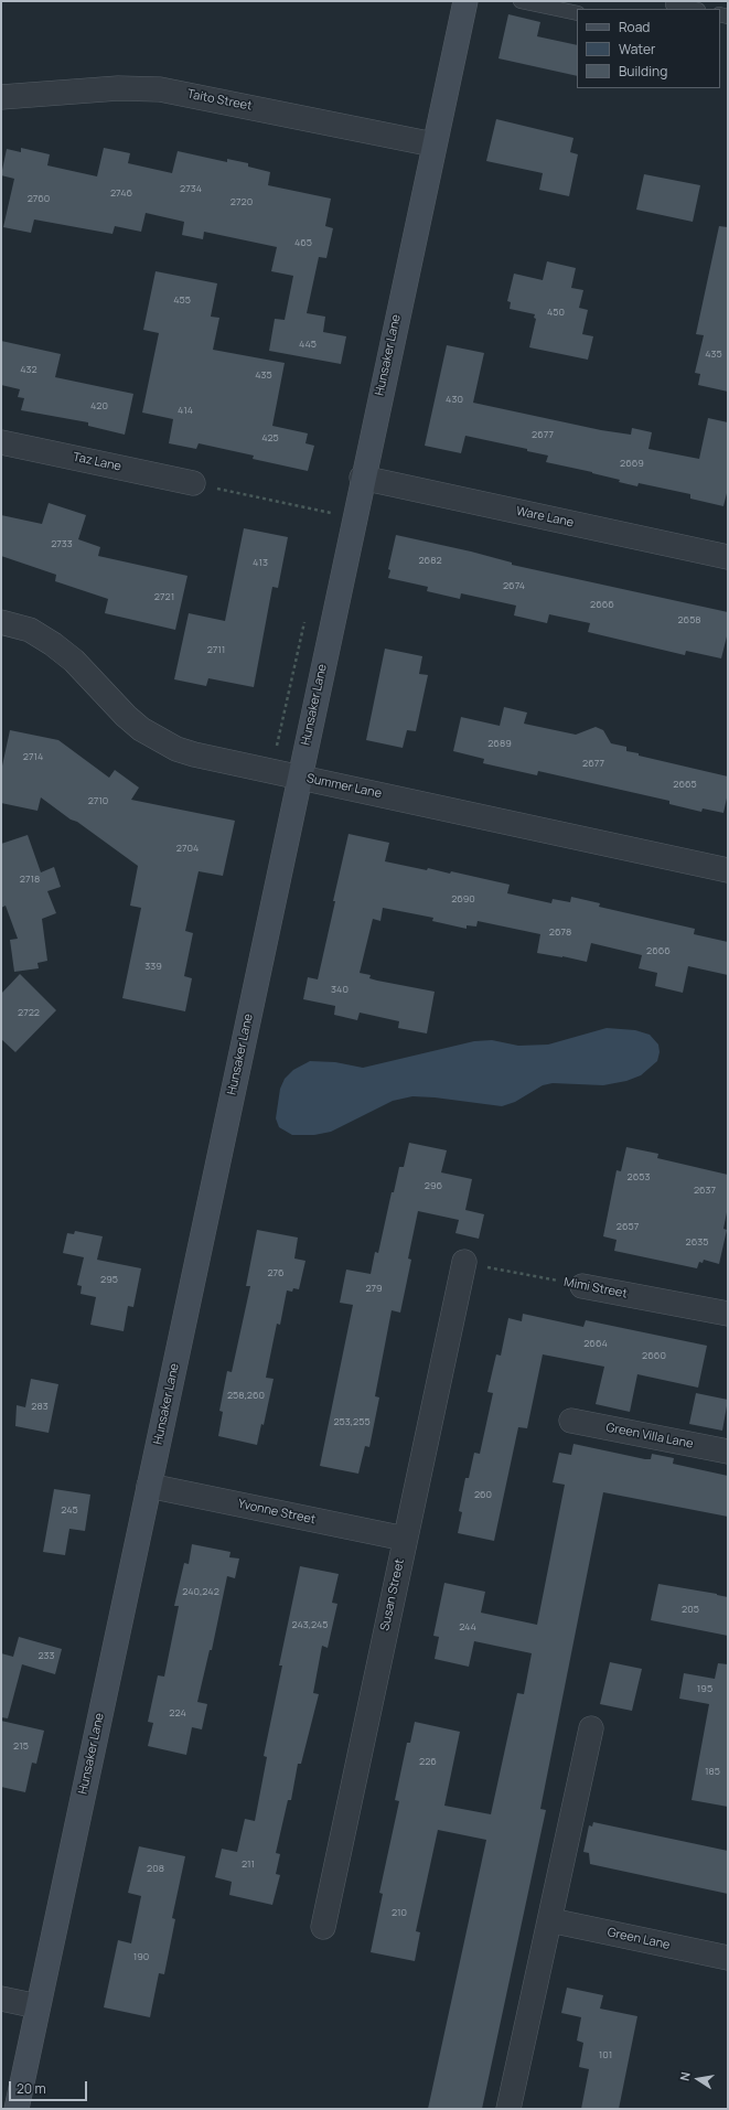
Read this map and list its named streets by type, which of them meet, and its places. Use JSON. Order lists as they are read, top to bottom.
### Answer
{
  "streets": {
    "street": [
      "Taito Street",
      "Hunsaker Lane",
      "Taz Lane",
      "Ware Lane",
      "Summer Lane",
      "Mimi Street",
      "Green Villa Lane",
      "Yvonne Street",
      "Susan Street",
      "Green Lane"
    ]
  },
  "crossings": [
    ["Taito Street", "Hunsaker Lane"],
    ["Hunsaker Lane", "Ware Lane"],
    ["Hunsaker Lane", "Summer Lane"],
    ["Hunsaker Lane", "Yvonne Street"],
    ["Mimi Street", "Susan Street"],
    ["Yvonne Street", "Susan Street"]
  ],
  "house_numbers": [
    "2734",
    "2746",
    "2760",
    "2720",
    "465",
    "455",
    "450",
    "445",
    "435",
    "432",
    "435",
    "430",
    "420",
    "414",
    "2677",
    "425",
    "2669",
    "2733",
    "2682",
    "413",
    "2674",
    "2721",
    "2666",
    "2658",
    "2711",
    "2689",
    "2714",
    "2677",
    "2665",
    "2710",
    "2704",
    "2718",
    "2690",
    "2678",
    "2666",
    "339",
    "340",
    "2722",
    "2653",
    "296",
    "2637",
    "2657",
    "2635",
    "276",
    "295",
    "279",
    "2664",
    "2660",
    "258,260",
    "283",
    "253,255",
    "260",
    "245",
    "240,242",
    "205",
    "243,245",
    "244",
    "233",
    "195",
    "224",
    "215",
    "226",
    "185",
    "211",
    "208",
    "210",
    "190",
    "101"
  ],
  "legend": ["Road", "Water", "Building"],
  "scale_bar": "20 m",
  "north": "left"
}
